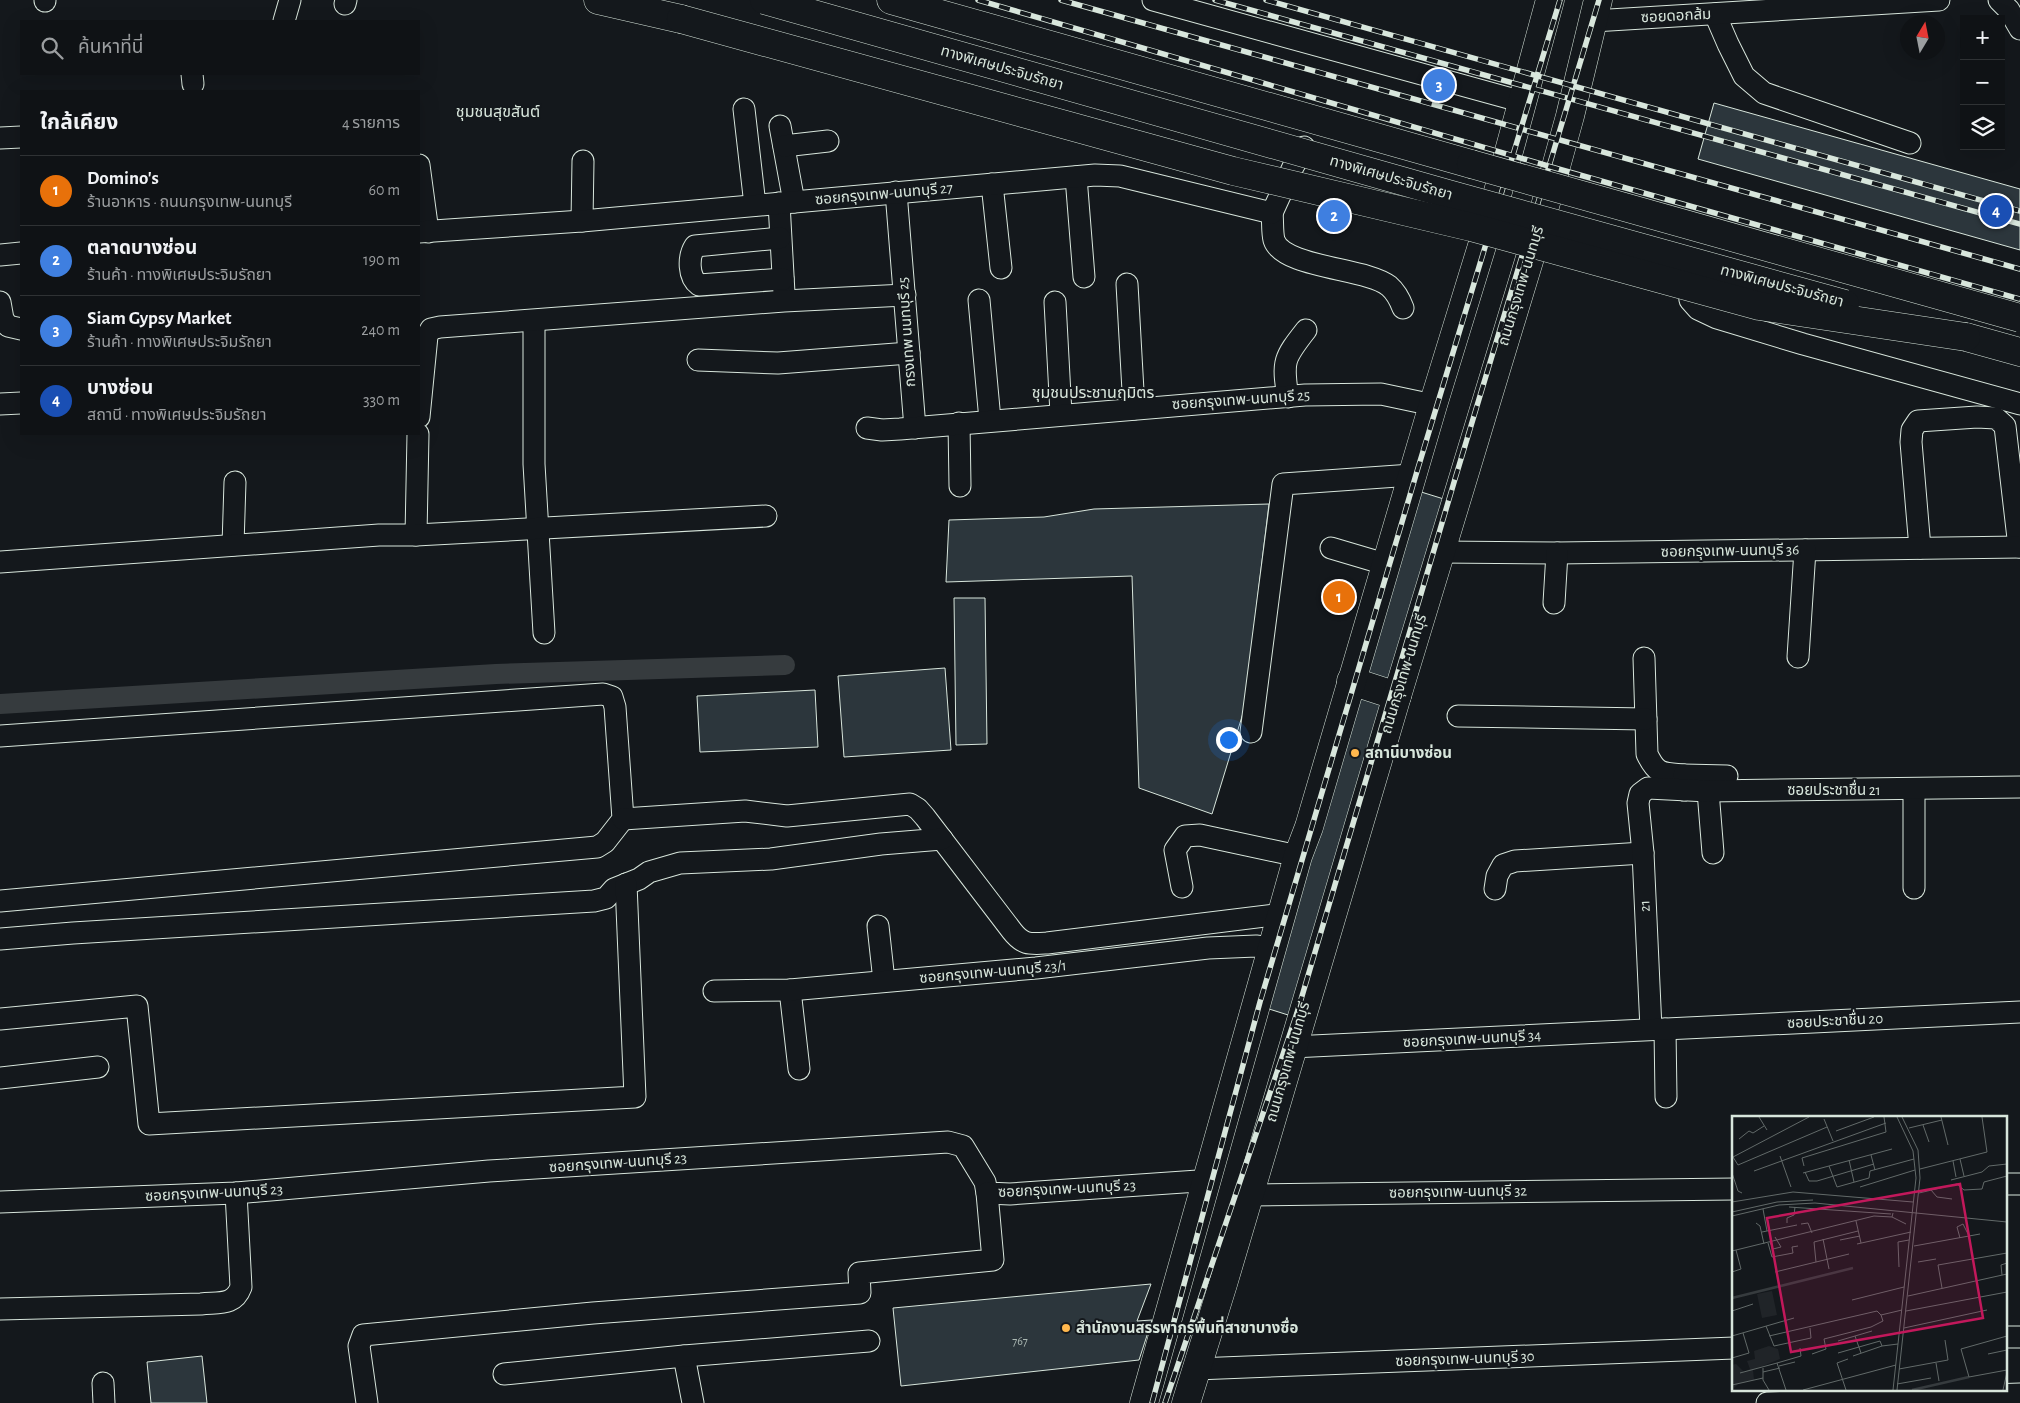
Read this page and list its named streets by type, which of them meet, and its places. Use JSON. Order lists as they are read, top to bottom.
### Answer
{
  "streets": {
    "main road": ["ทางพิเศษประจิมรัถยา", "ถนนกรุงเทพ-นนทบุรี"],
    "street": [
      "ซอยดอกส้ม",
      "ซอยกรุงเทพ-นนทบุรี 27",
      "กรงเทพ นนทบุรี 25",
      "ซอยกรุงเทพ-นนทบุรี 25",
      "ซอยกรุงเทพ-นนทบุรี 36",
      "ซอยประชาชื่น 21",
      "21",
      "ซอยกรุงเทพ-นนทบุรี 23/1",
      "ซอยประชาชื่น 20",
      "ซอยกรุงเทพ-นนทบุรี 34",
      "ซอยกรุงเทพ-นนทบุรี 23",
      "ซอยกรุงเทพ-นนทบุรี 32",
      "ซอยกรุงเทพ-นนทบุรี 30"
    ]
  },
  "crossings": [
    ["ซอยดอกส้ม", "ถนนกรุงเทพ-นนทบุรี"],
    ["ซอยกรุงเทพ-นนทบุรี 27", "กรงเทพ นนทบุรี 25"],
    ["ถนนกรุงเทพ-นนทบุรี", "ซอยกรุงเทพ-นนทบุรี 36"],
    ["ถนนกรุงเทพ-นนทบุรี", "ซอยกรุงเทพ-นนทบุรี 34"],
    ["ถนนกรุงเทพ-นนทบุรี", "ซอยกรุงเทพ-นนทบุรี 32"],
    ["ถนนกรุงเทพ-นนทบุรี", "ซอยกรุงเทพ-นนทบุรี 30"],
    ["ซอยประชาชื่น 21", "21"],
    ["21", "ซอยประชาชื่น 20"],
    ["21", "ซอยกรุงเทพ-นนทบุรี 34"],
    ["ซอยประชาชื่น 20", "ซอยกรุงเทพ-นนทบุรี 34"]
  ],
  "districts": ["ชุมชนสุขสันต์", "ชุมชนประชานฤมิตร"],
  "places": ["สถานีบางซ่อน", "สำนักงานสรรพากรพื้นที่สาขาบางซื่อ"],
  "house_numbers": ["767"],
  "north": "top",
  "page": {
    "map_buttons": ["+", "−"],
    "search": "ค้นหาที่นี่",
    "pins": [
      "3",
      "4",
      "2",
      "1"
    ],
    "heading": ["ใกล้เคียง", "4 รายการ"],
    "list": [
      {
        "mark": "1",
        "name": "Domino's",
        "note": "ร้านอาหาร · ถนนกรุงเทพ-นนทบุรี",
        "value": "60 m"
      },
      {
        "mark": "2",
        "name": "ตลาดบางซ่อน",
        "note": "ร้านค้า · ทางพิเศษประจิมรัถยา",
        "value": "190 m"
      },
      {
        "mark": "3",
        "name": "Siam Gypsy Market",
        "note": "ร้านค้า · ทางพิเศษประจิมรัถยา",
        "value": "240 m"
      },
      {
        "mark": "4",
        "name": "บางซ่อน",
        "note": "สถานี · ทางพิเศษประจิมรัถยา",
        "value": "330 m"
      }
    ]
  }
}
